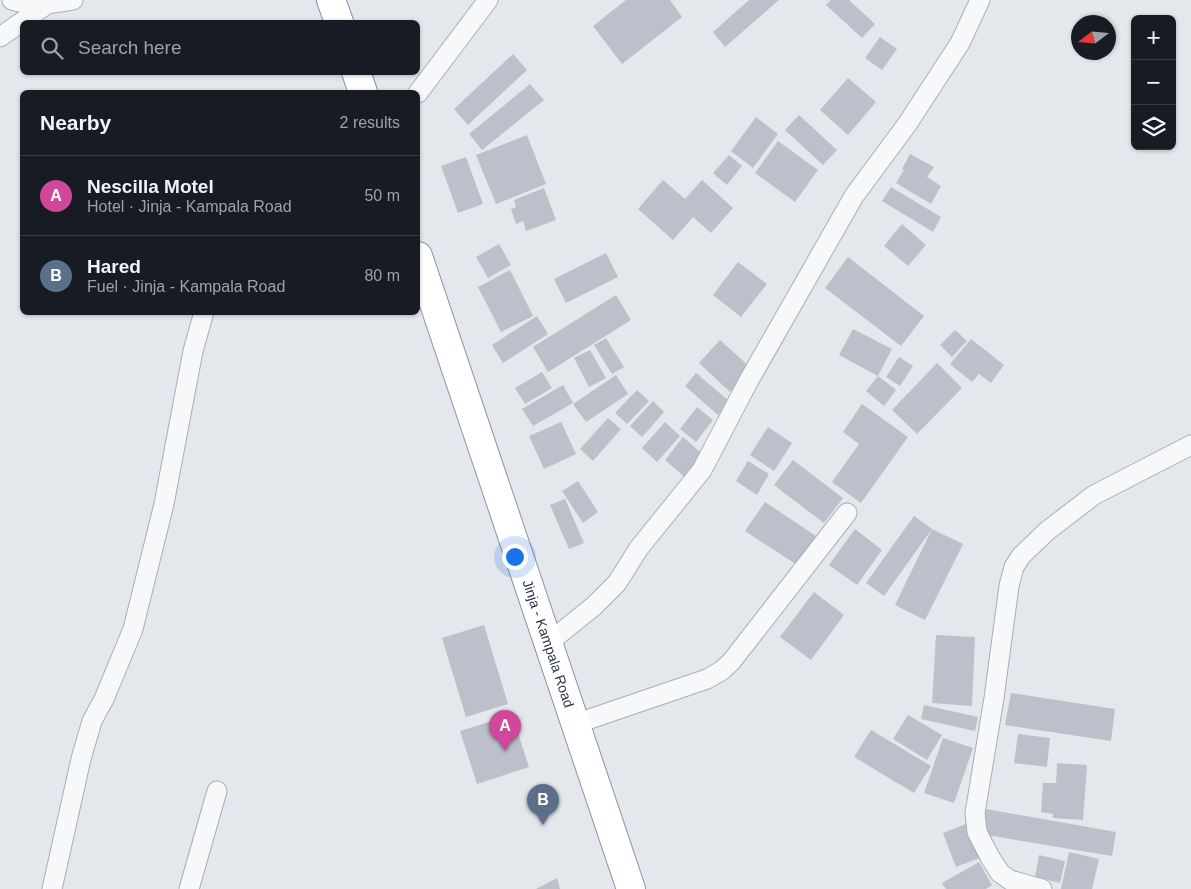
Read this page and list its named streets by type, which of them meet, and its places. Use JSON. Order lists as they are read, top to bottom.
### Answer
{
  "streets": {
    "highway": ["Jinja - Kampala Road"]
  },
  "north": "left",
  "page": {
    "map_buttons": ["+", "−"],
    "search": "Search here",
    "heading": ["Nearby", "2 results"],
    "list": [
      {
        "mark": "A",
        "name": "Nescilla Motel",
        "note": "Hotel · Jinja - Kampala Road",
        "value": "50 m"
      },
      {
        "mark": "B",
        "name": "Hared",
        "note": "Fuel · Jinja - Kampala Road",
        "value": "80 m"
      }
    ],
    "pins": ["A", "B"]
  }
}
